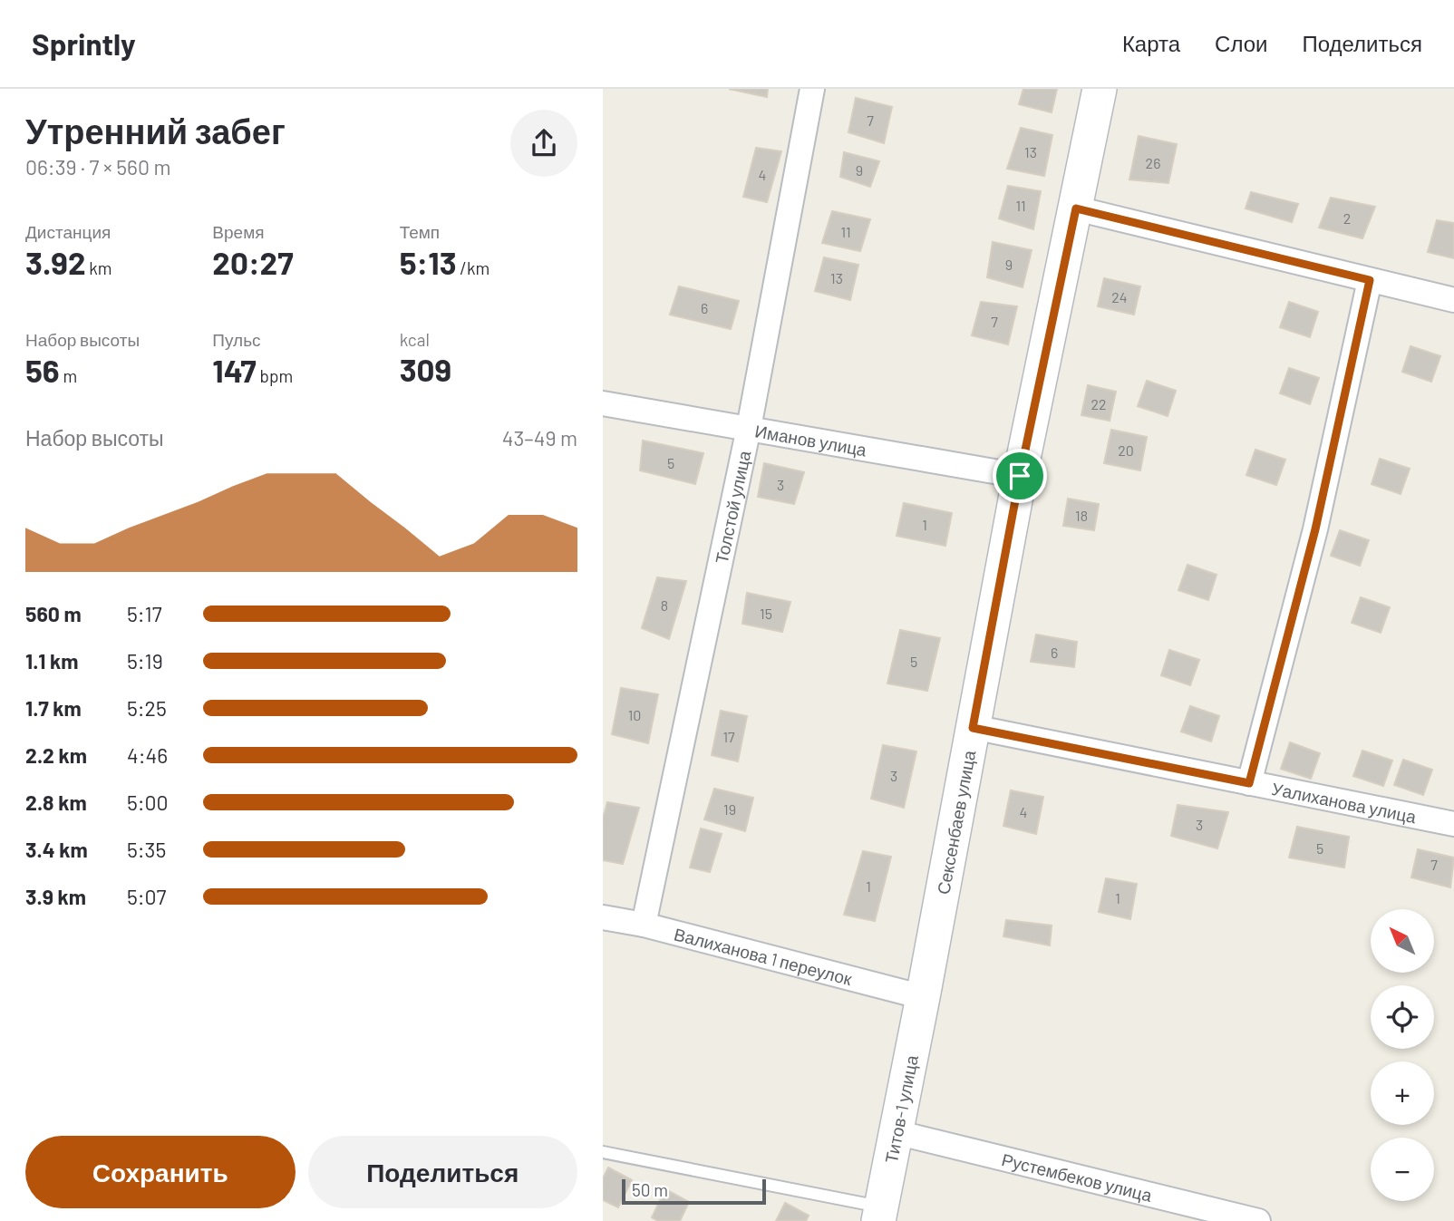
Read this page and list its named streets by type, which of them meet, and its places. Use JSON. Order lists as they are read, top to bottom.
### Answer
{
  "streets": {
    "street": [
      "Иманов улица",
      "Толстой улица",
      "Уалиханова улица",
      "Сексенбаев улица",
      "Валиханова 1 переулок",
      "Титов-1 улица",
      "Рустембеков улица"
    ]
  },
  "crossings": [
    ["Иманов улица", "Толстой улица"],
    ["Иманов улица", "Сексенбаев улица"],
    ["Толстой улица", "Валиханова 1 переулок"],
    ["Уалиханова улица", "Сексенбаев улица"],
    ["Сексенбаев улица", "Валиханова 1 переулок"],
    ["Сексенбаев улица", "Титов-1 улица"],
    ["Валиханова 1 переулок", "Титов-1 улица"],
    ["Титов-1 улица", "Рустембеков улица"]
  ],
  "house_numbers": [
    "7",
    "13",
    "26",
    "9",
    "4",
    "11",
    "2",
    "11",
    "9",
    "13",
    "24",
    "6",
    "7",
    "22",
    "20",
    "5",
    "3",
    "18",
    "1",
    "8",
    "15",
    "6",
    "5",
    "10",
    "17",
    "3",
    "19",
    "4",
    "3",
    "5",
    "7",
    "1",
    "1"
  ],
  "scale_bar": "50 m",
  "north": "top left",
  "page": {
    "header": "Sprintly",
    "nav": ["Карта", "Слои", "Поделиться"],
    "heading": ["Утренний забег", "06:39 · 7 × 560 m"],
    "stats": [
      ["Дистанция", "3.92 km"],
      ["Время", "20:27"],
      ["Темп", "5:13 /km"],
      ["Набор высоты", "56 m"],
      ["Пульс", "147 bpm"],
      ["kcal", "309"]
    ],
    "chart": ["Набор высоты", "43–49 m"],
    "list": [
      {
        "name": "560 m",
        "note": "5:17"
      },
      {
        "name": "1.1 km",
        "note": "5:19"
      },
      {
        "name": "1.7 km",
        "note": "5:25"
      },
      {
        "name": "2.2 km",
        "note": "4:46"
      },
      {
        "name": "2.8 km",
        "note": "5:00"
      },
      {
        "name": "3.4 km",
        "note": "5:35"
      },
      {
        "name": "3.9 km",
        "note": "5:07"
      }
    ],
    "map_buttons": ["+", "−"],
    "buttons": ["Сохранить", "Поделиться"],
    "scale": "50 m"
  }
}
